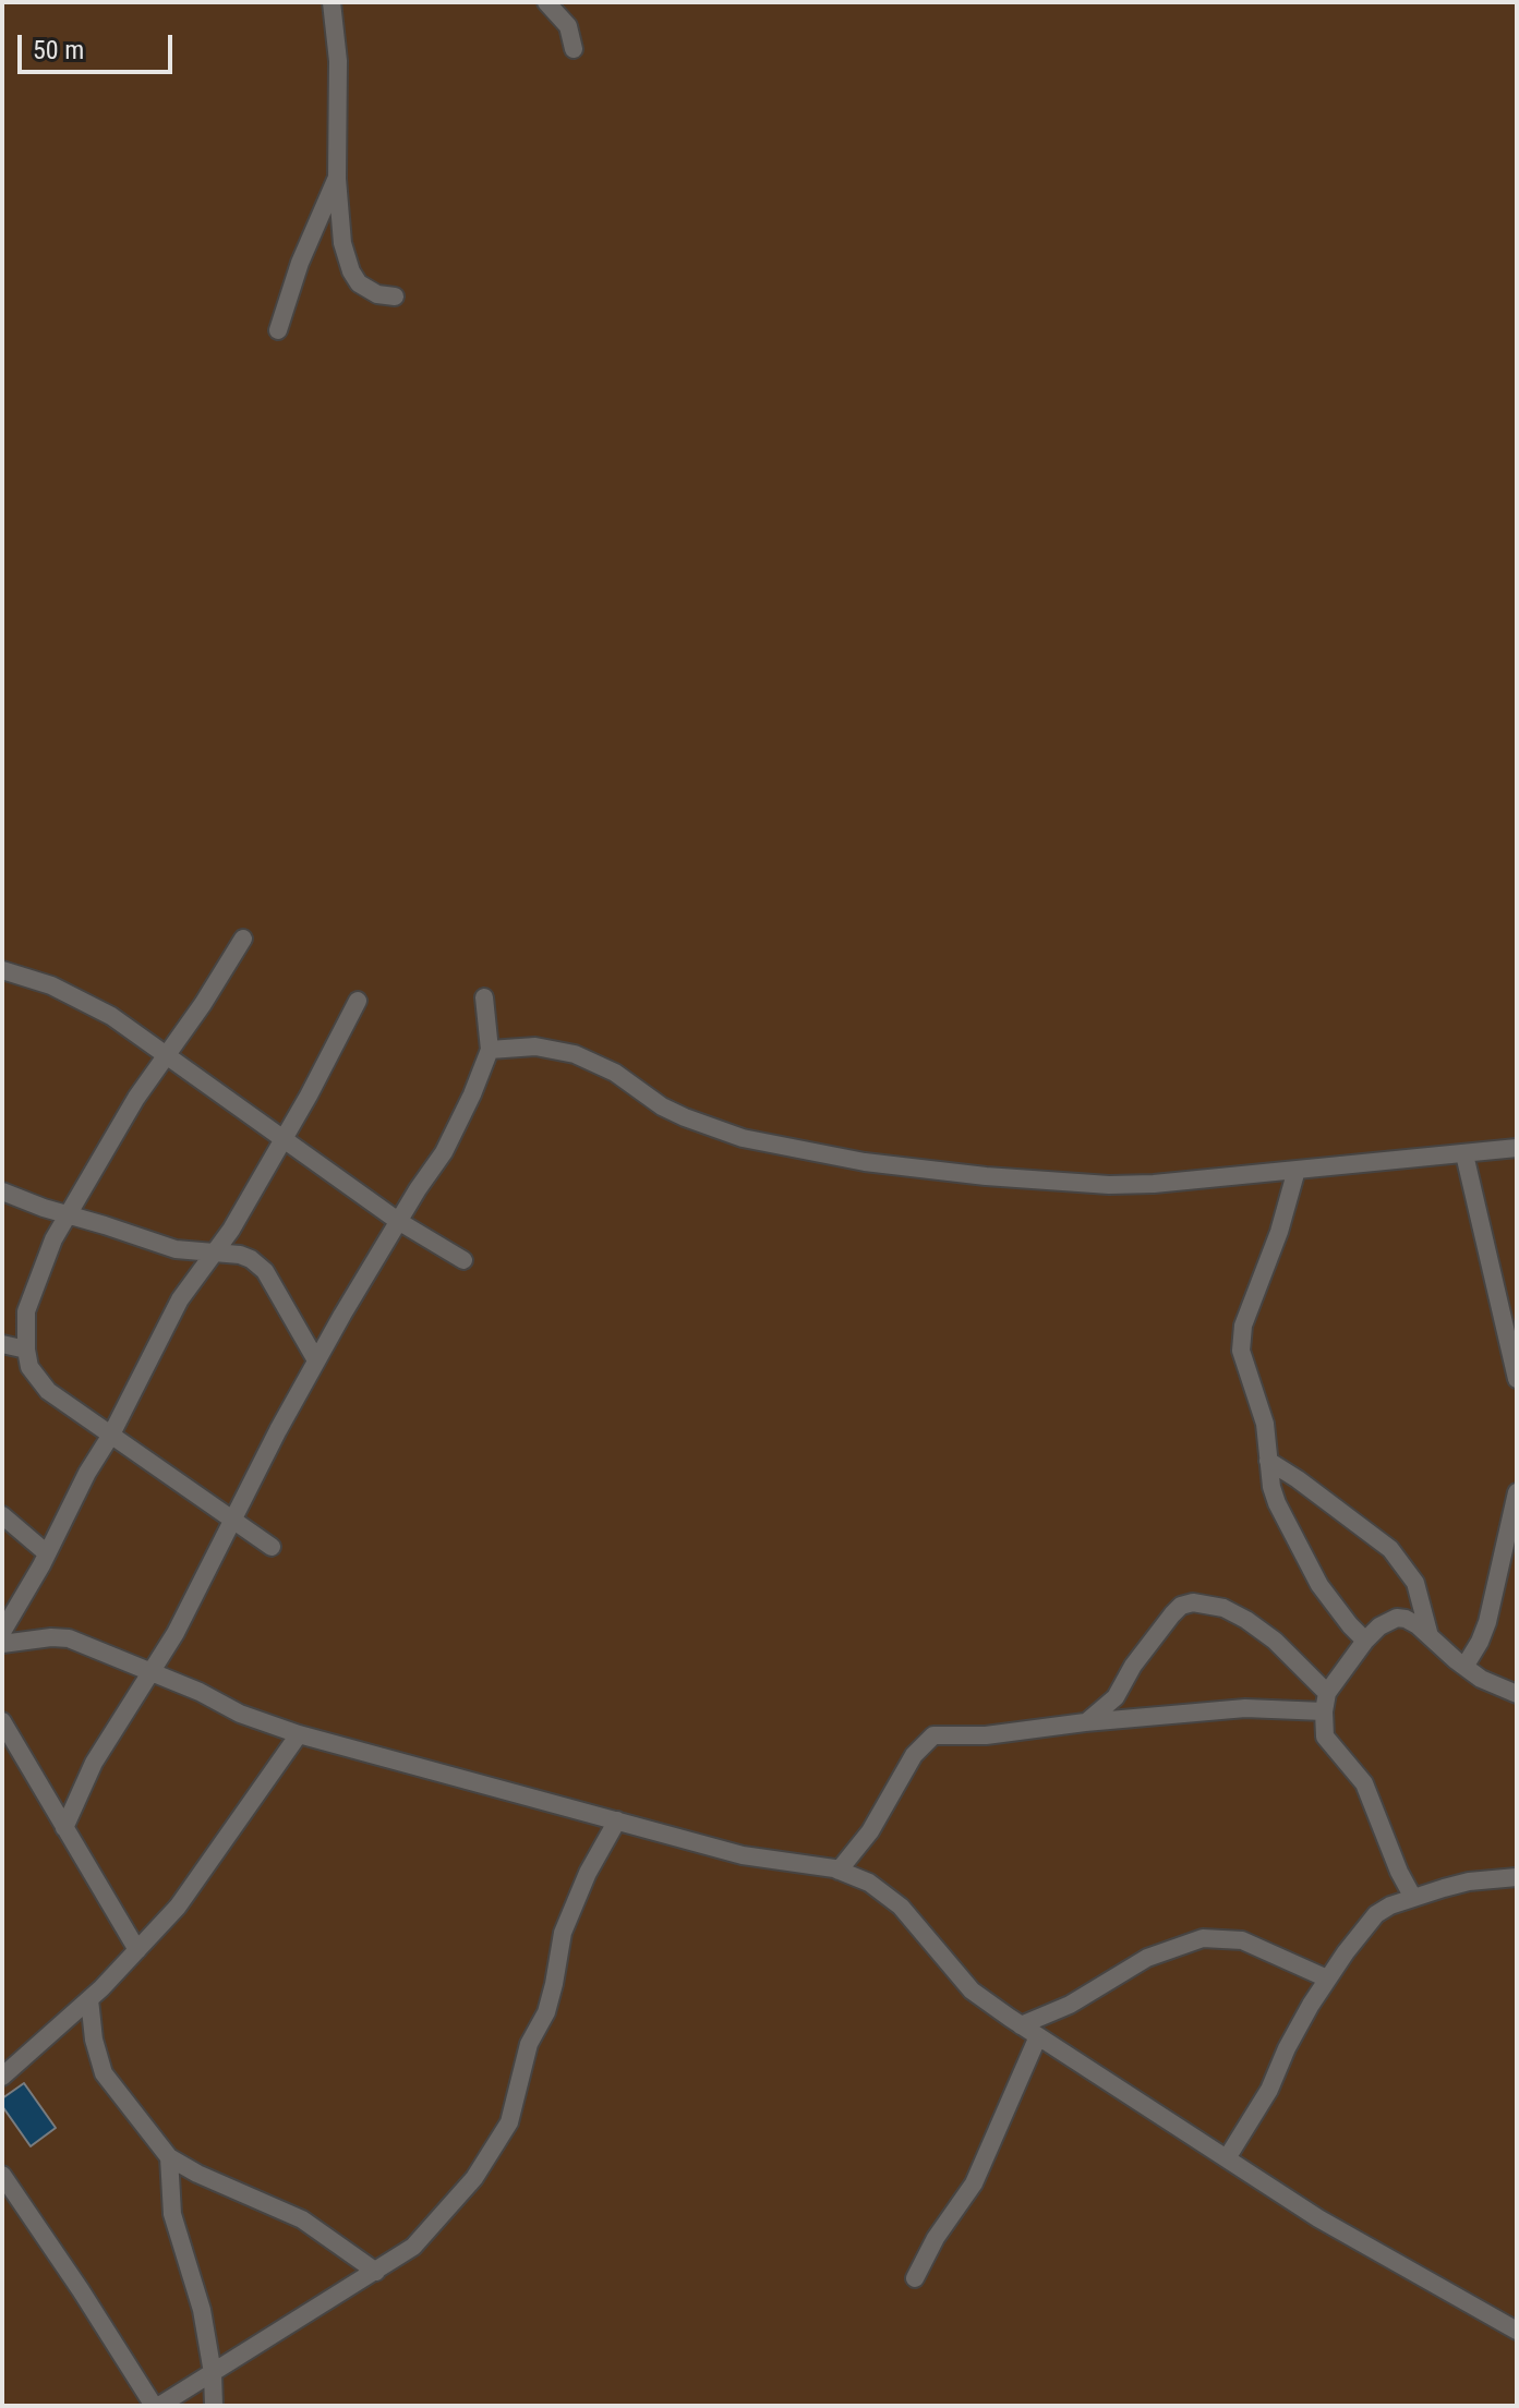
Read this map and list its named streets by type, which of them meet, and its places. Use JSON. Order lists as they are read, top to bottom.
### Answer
{
  "scale_bar": "50 m"
}
